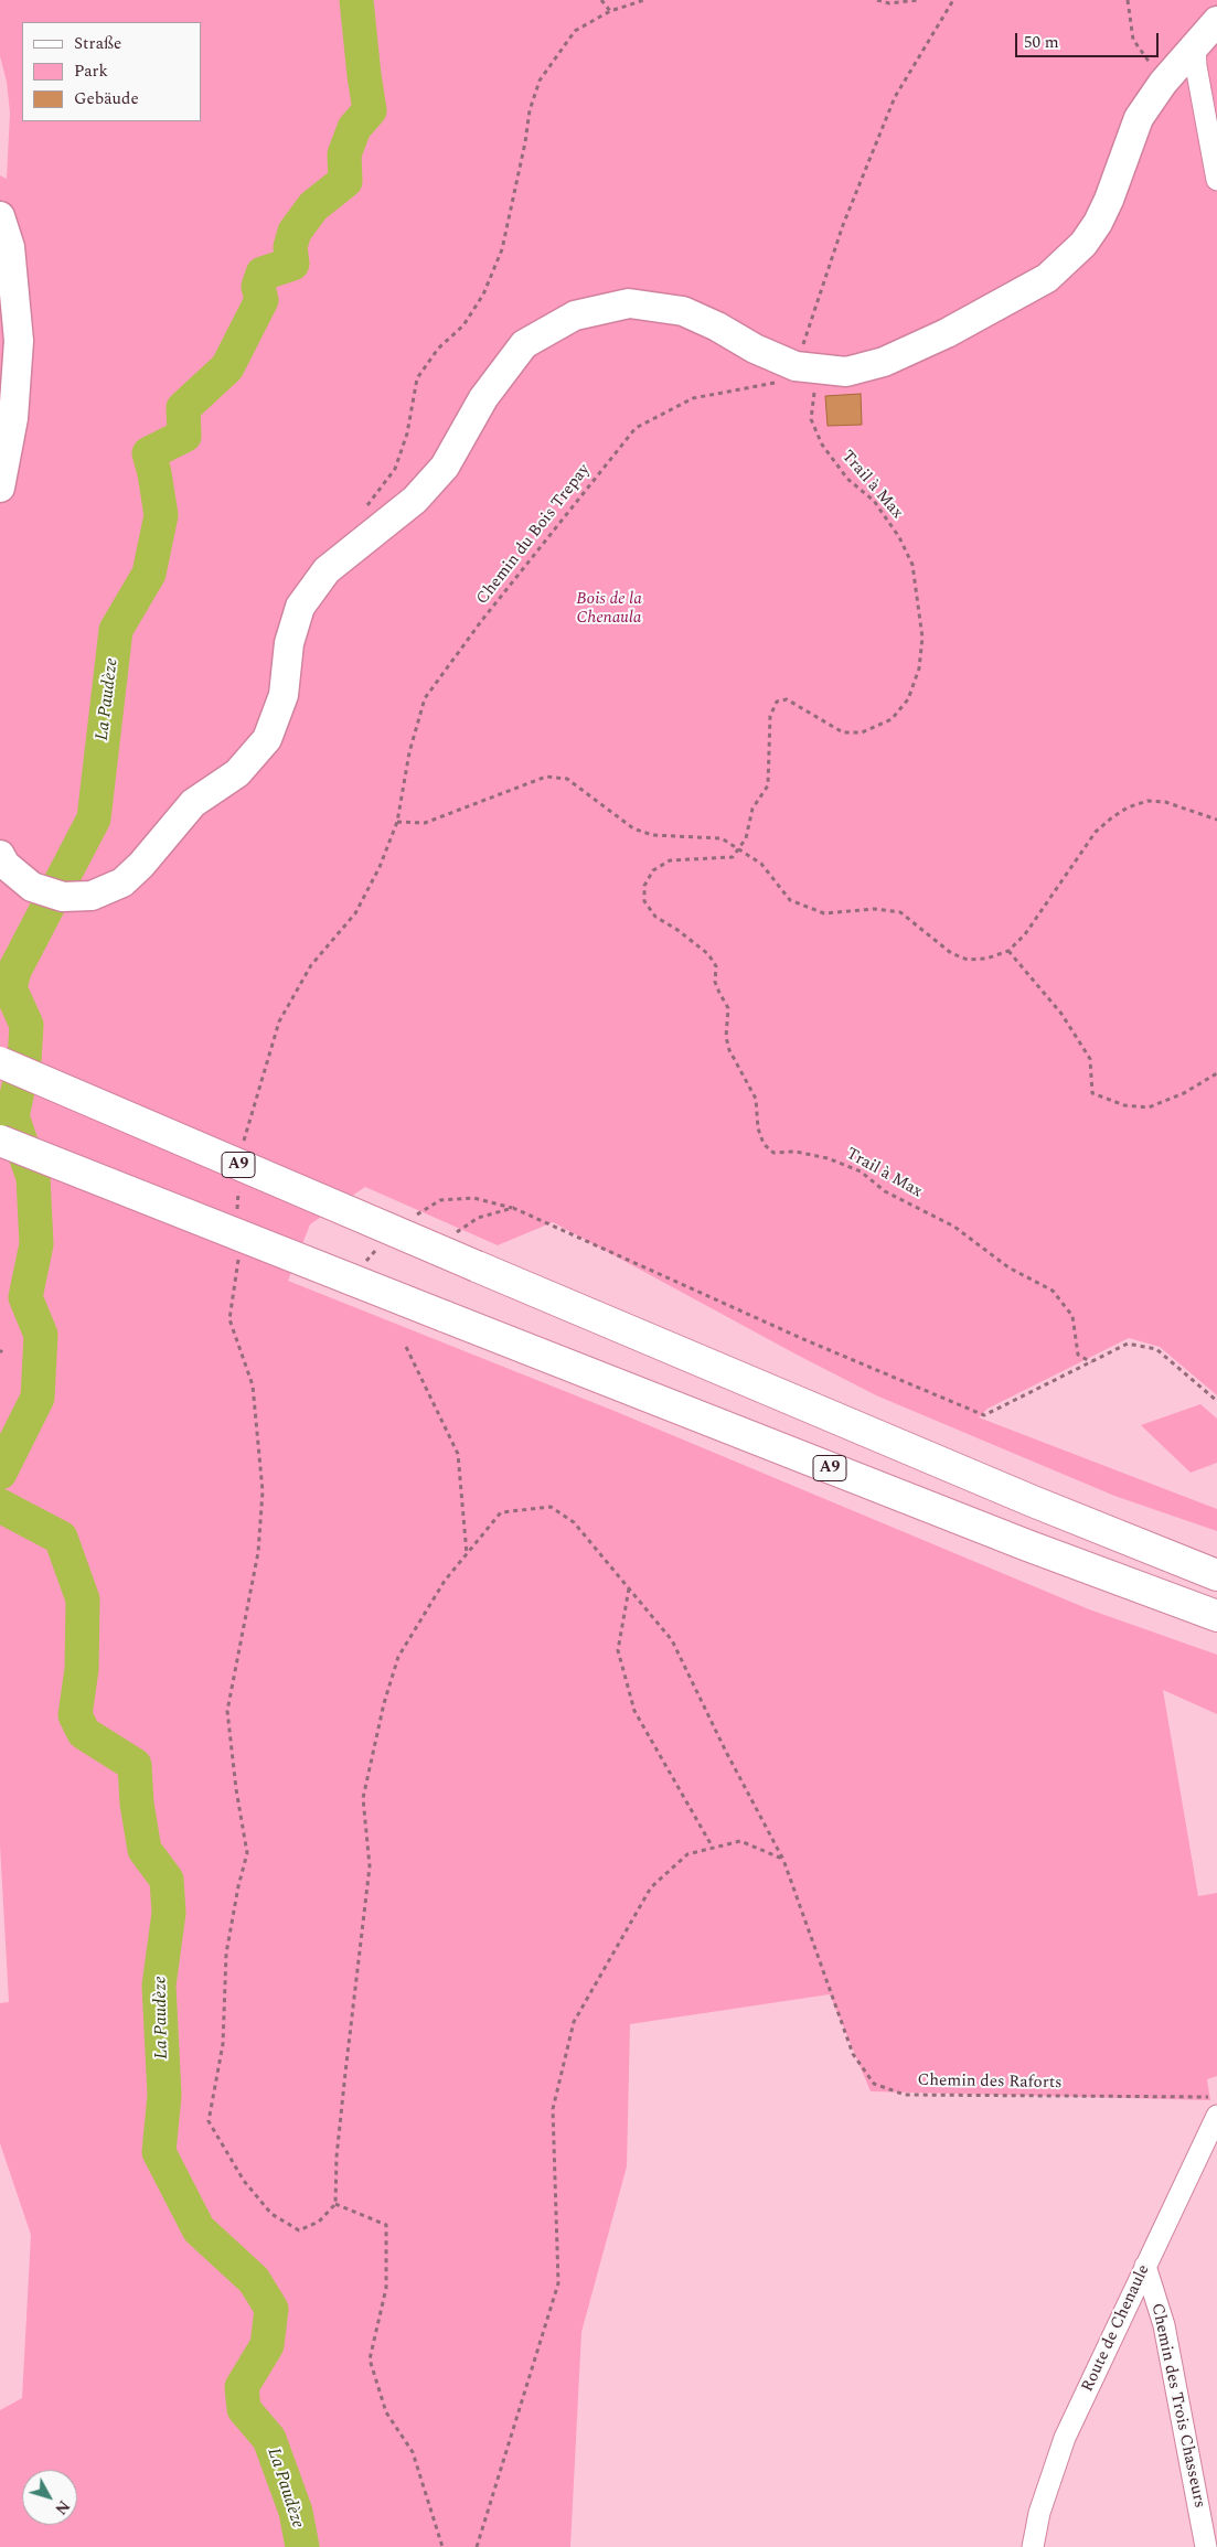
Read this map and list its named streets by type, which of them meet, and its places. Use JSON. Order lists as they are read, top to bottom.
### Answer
{
  "streets": {
    "highway": ["A9"],
    "street": ["Route de Chenaule", "Chemin des Trois Chasseurs"],
    "path": ["Trail à Max", "Chemin du Bois Trepay", "Chemin des Raforts"]
  },
  "crossings": [
    ["Trail à Max", "Chemin du Bois Trepay"],
    ["Route de Chenaule", "Chemin des Trois Chasseurs"]
  ],
  "water": ["La Paudèze"],
  "parks": ["Bois de la Chenaula"],
  "legend": ["Straße", "Park", "Gebäude"],
  "scale_bar": "50 m",
  "north": "bottom right"
}
